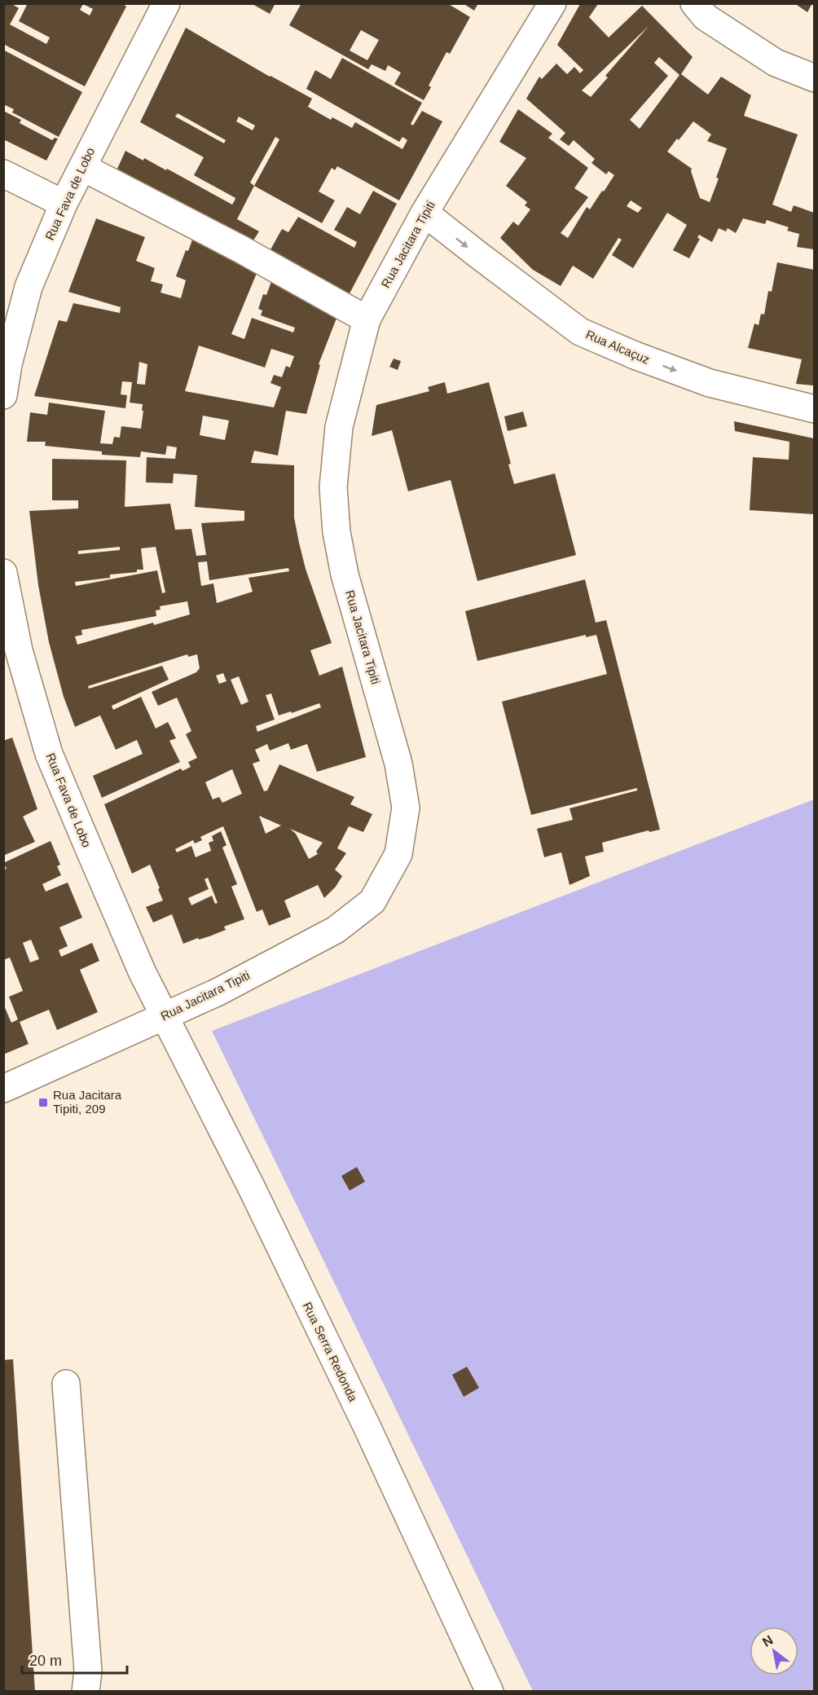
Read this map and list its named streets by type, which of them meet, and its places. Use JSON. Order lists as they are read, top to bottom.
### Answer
{
  "streets": {
    "street": [
      "Rua Fava de Lobo",
      "Rua Jacitara Tipiti",
      "Rua Alcaçuz",
      "Rua Serra Redonda"
    ]
  },
  "crossings": [
    ["Rua Fava de Lobo", "Rua Jacitara Tipiti"],
    ["Rua Fava de Lobo", "Rua Serra Redonda"],
    ["Rua Jacitara Tipiti", "Rua Alcaçuz"],
    ["Rua Jacitara Tipiti", "Rua Serra Redonda"]
  ],
  "one_way": ["Rua Alcaçuz"],
  "places": {
    "transit": ["Rua Jacitara Tipiti, 209"]
  },
  "scale_bar": "20 m",
  "north": "top left"
}
